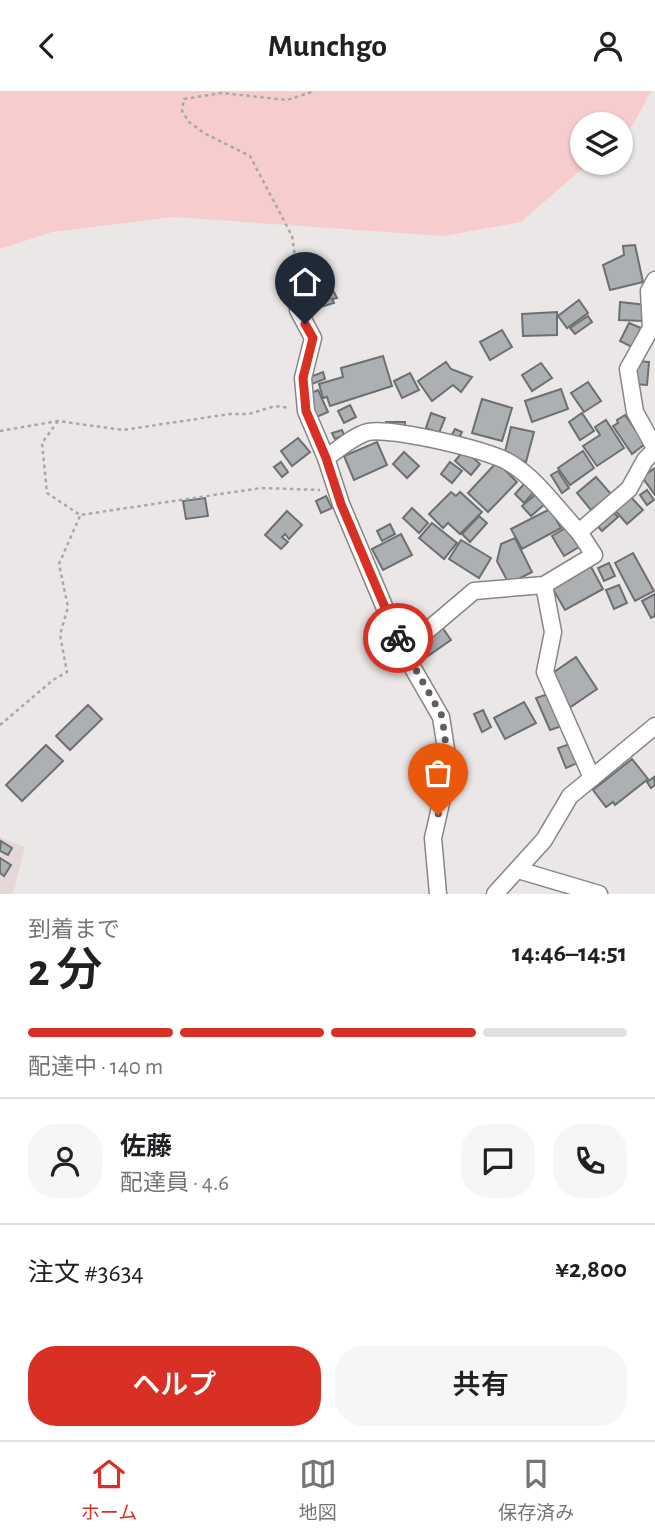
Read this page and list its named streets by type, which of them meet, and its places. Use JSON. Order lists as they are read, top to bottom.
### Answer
{
  "page": {
    "header": "Munchgo",
    "heading": ["2 分", "到着まで", "14:46–14:51"],
    "panel": [
      "佐藤",
      "配達員 · 4.6",
      "注文 #3634",
      "¥2,800"
    ],
    "bar": "配達中 · 140 m",
    "buttons": ["ヘルプ", "共有"],
    "tabs": ["ホーム", "地図", "保存済み"]
  }
}
